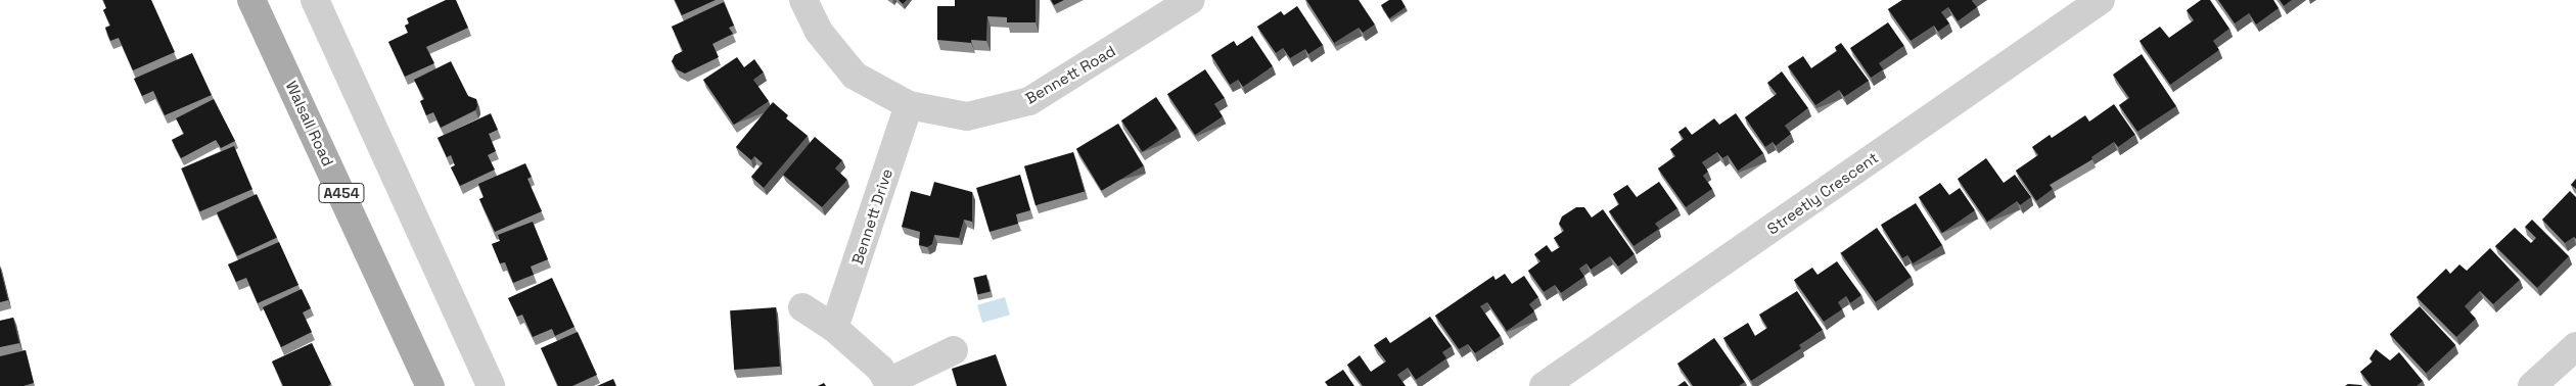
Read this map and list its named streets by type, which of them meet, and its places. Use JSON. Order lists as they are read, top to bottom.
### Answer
{
  "streets": {
    "main road": ["Walsall Road", "A454"],
    "street": ["Bennett Road", "Streetly Crescent", "Bennett Drive"]
  },
  "crossings": [
    ["Bennett Road", "Bennett Drive"]
  ]
}
